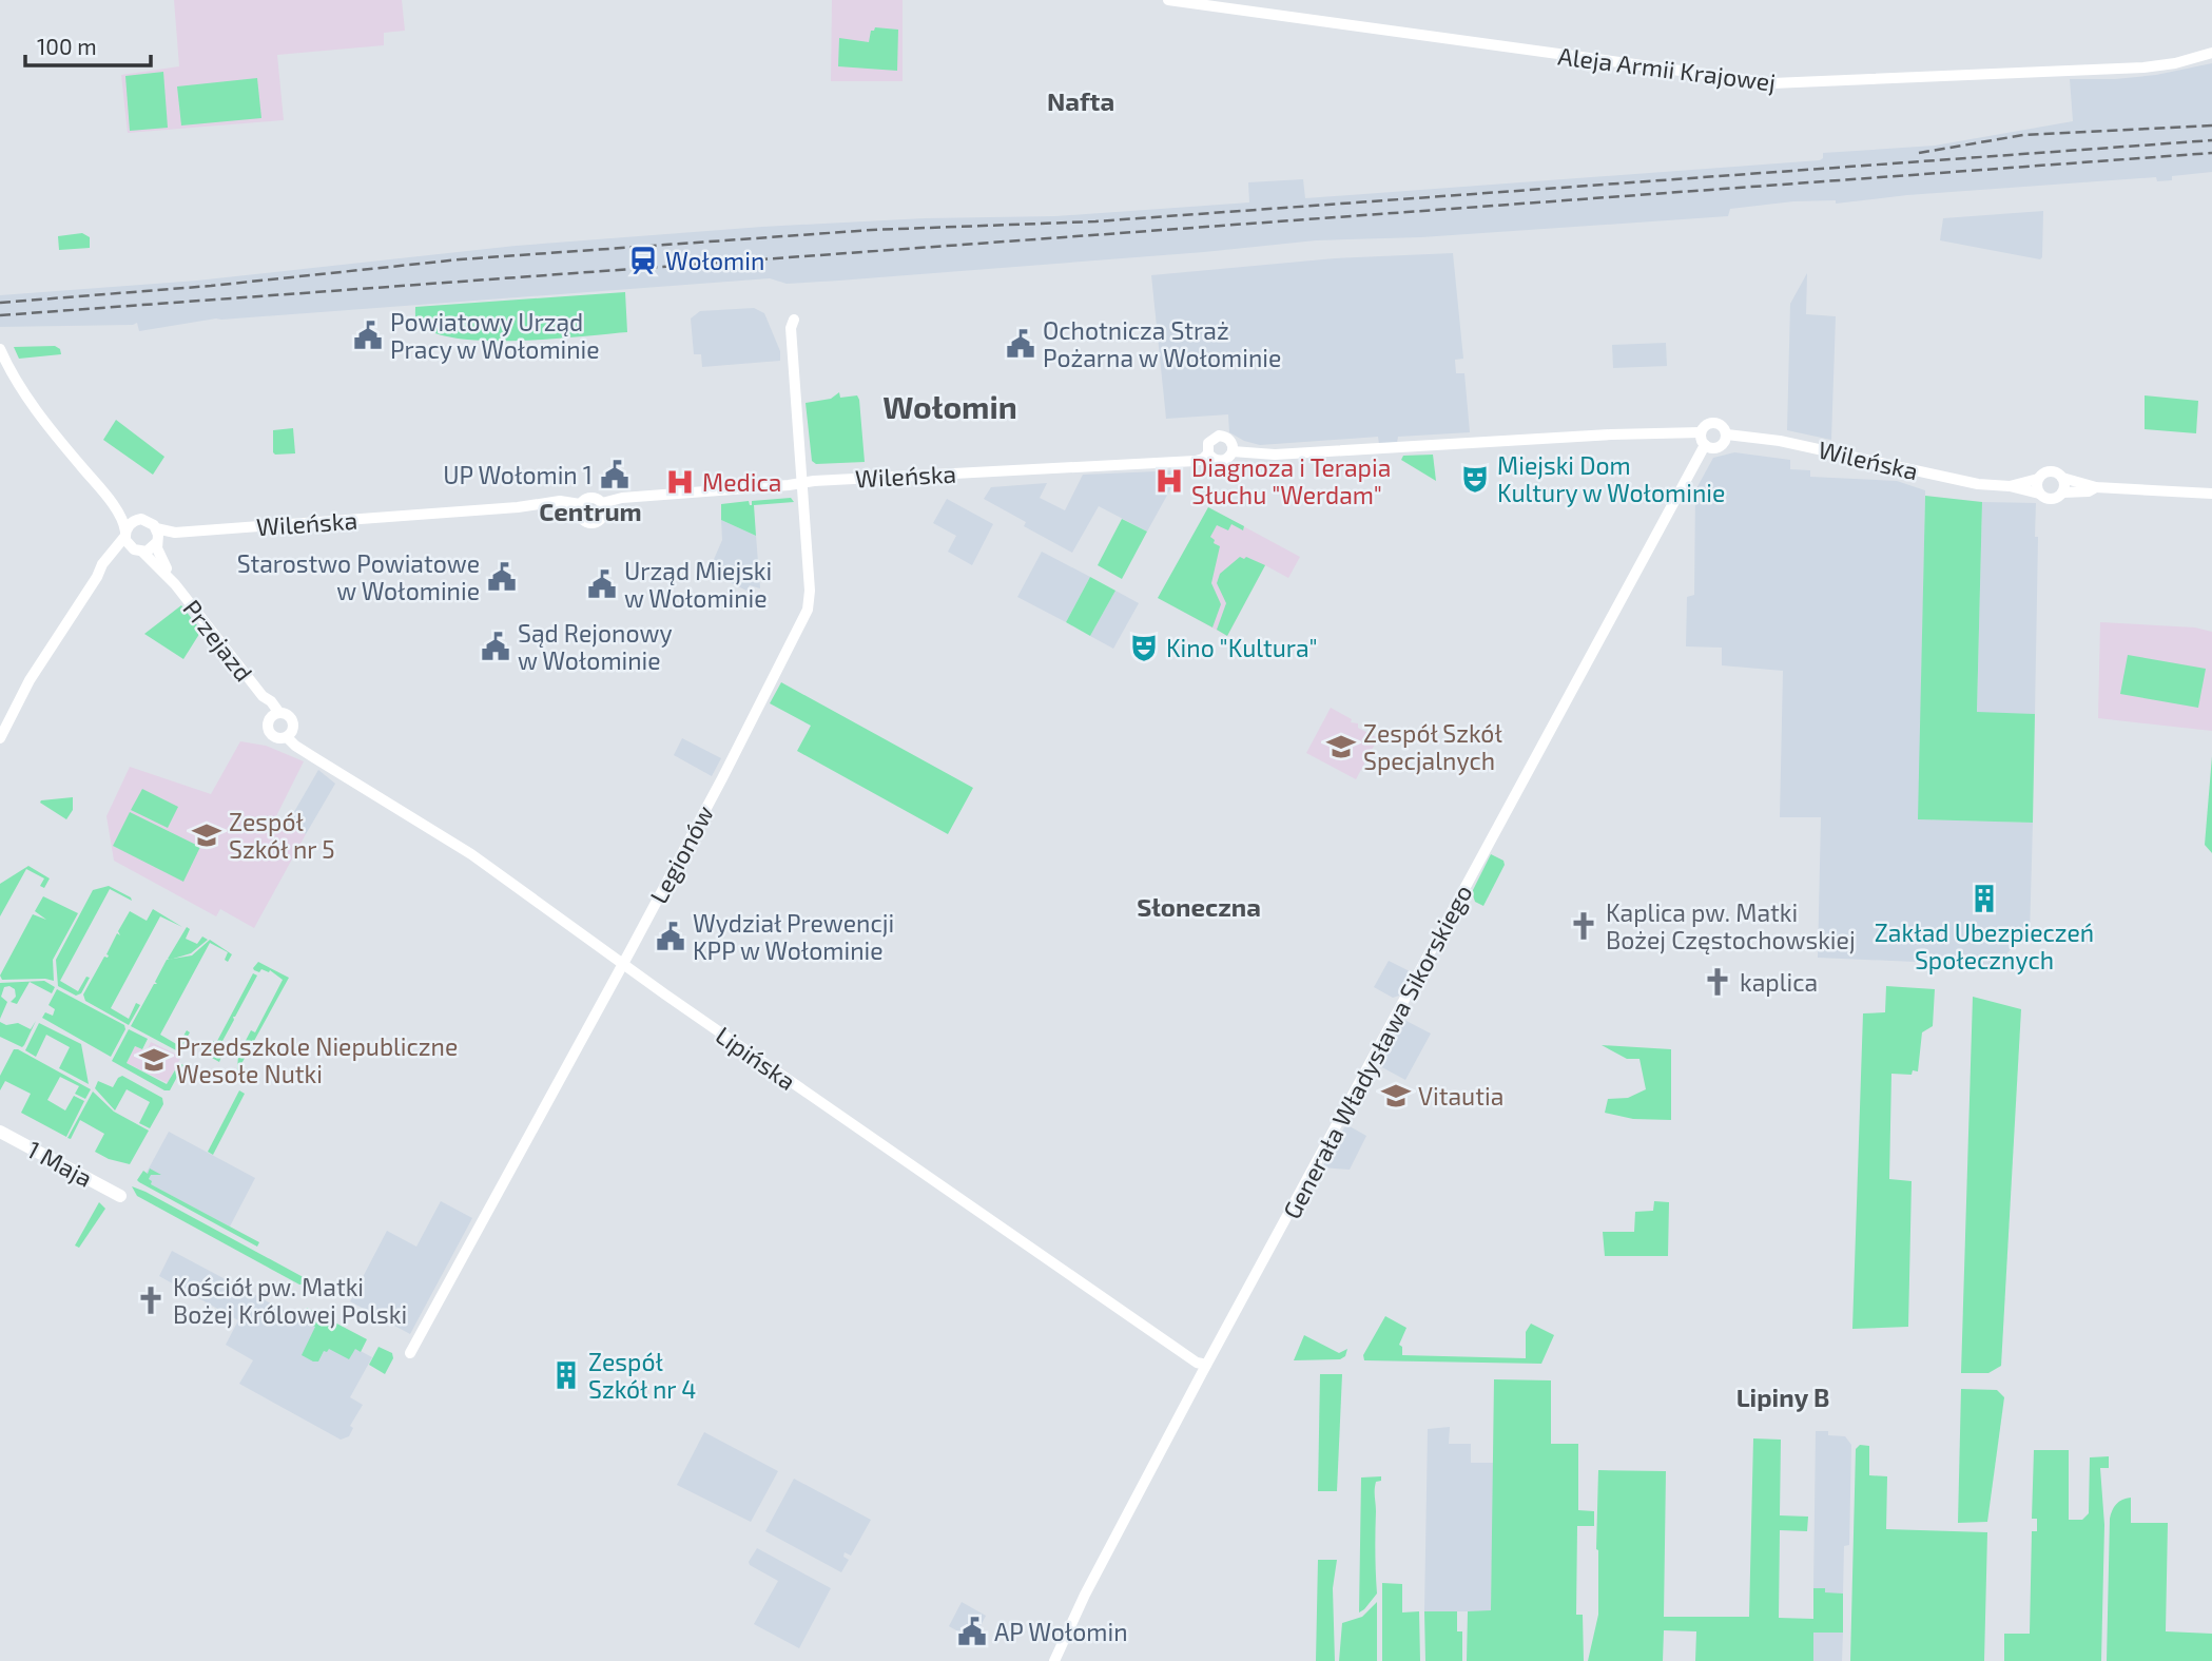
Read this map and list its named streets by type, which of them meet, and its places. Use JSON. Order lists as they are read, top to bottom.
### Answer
{
  "streets": {
    "main road": ["1 Maja"],
    "street": [
      "Aleja Armii Krajowej",
      "Wileńska",
      "Przejazd",
      "Legionów",
      "Generała Władysława Sikorskiego",
      "Lipińska"
    ]
  },
  "crossings": [
    ["Wileńska", "Przejazd"],
    ["Wileńska", "Legionów"],
    ["Wileńska", "Generała Władysława Sikorskiego"],
    ["Przejazd", "Lipińska"],
    ["Legionów", "Lipińska"],
    ["Generała Władysława Sikorskiego", "Lipińska"]
  ],
  "districts": [
    "Nafta",
    "Wołomin",
    "Centrum",
    "Słoneczna",
    "Lipiny B"
  ],
  "places": {
    "station": ["Wołomin"],
    "public building": [
      "Powiatowy Urząd Pracy w Wołominie",
      "Ochotnicza Straż Pożarna w Wołominie",
      "UP Wołomin 1",
      "Starostwo Powiatowe w Wołominie",
      "Urząd Miejski w Wołominie",
      "Sąd Rejonowy w Wołominie",
      "Wydział Prewencji KPP w Wołominie",
      "AP Wołomin"
    ],
    "theatre": ["Miejski Dom Kultury w Wołominie", "Kino \"Kultura\""],
    "hospital": ["Diagnoza i Terapia Słuchu \"Werdam\"", "Medica"],
    "school or university": [
      "Zespół Szkół Specjalnych",
      "Zespół Szkół nr 5",
      "Przedszkole Niepubliczne Wesołe Nutki",
      "Vitautia"
    ],
    "building": ["Zakład Ubezpieczeń Społecznych", "Zespół Szkół nr 4"],
    "church": ["Kaplica pw. Matki Bożej Częstochowskiej", "kaplica", "Kościół pw. Matki Bożej Królowej Polski"]
  },
  "scale_bar": "100 m"
}
